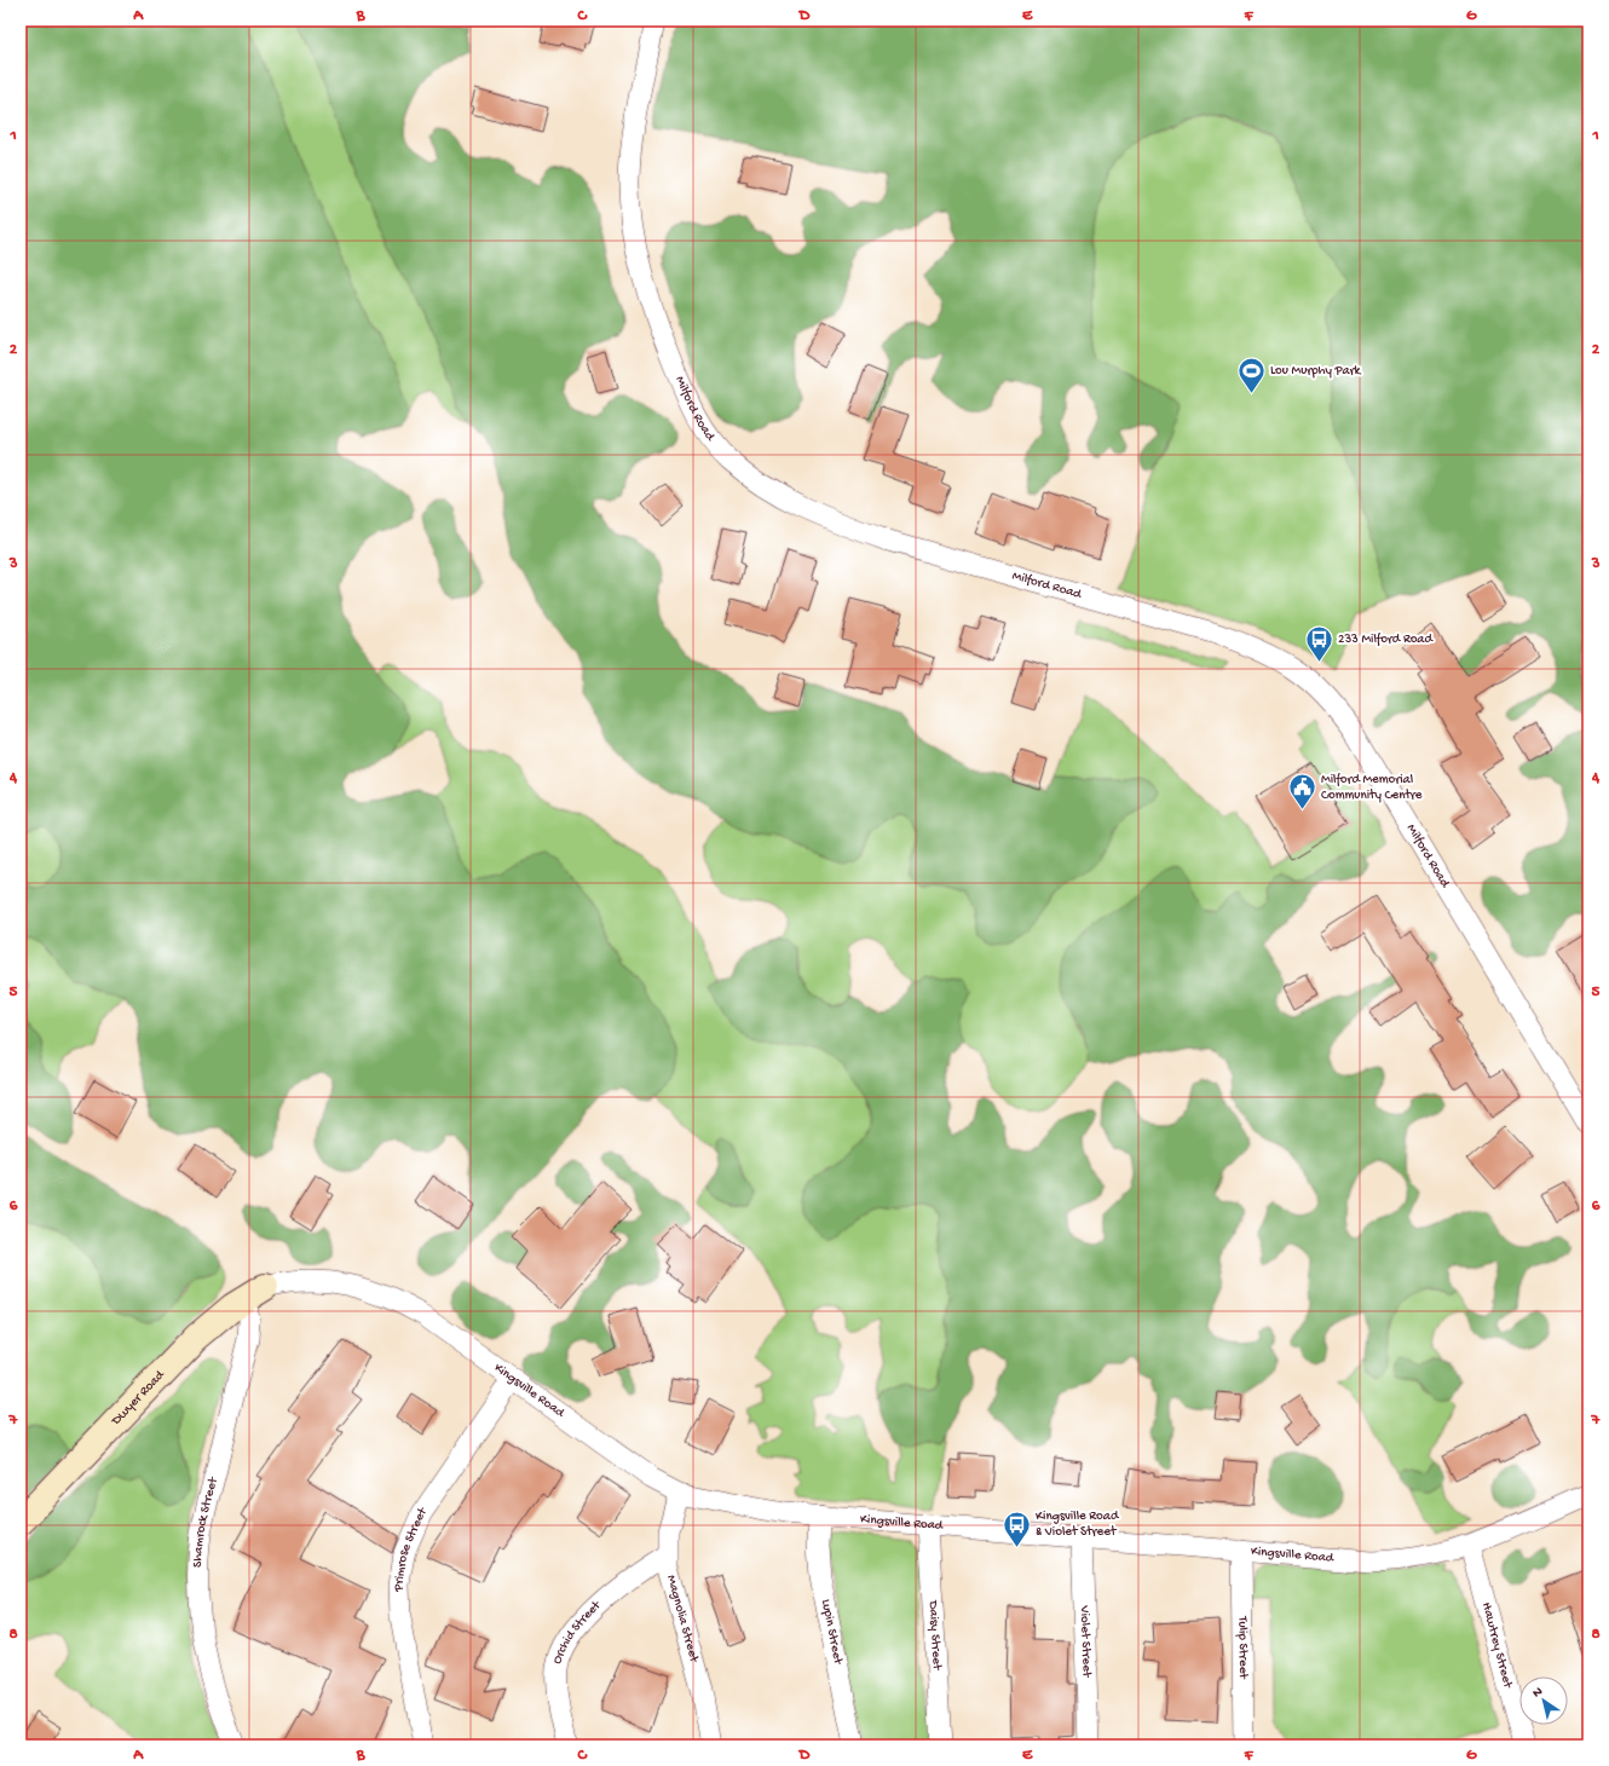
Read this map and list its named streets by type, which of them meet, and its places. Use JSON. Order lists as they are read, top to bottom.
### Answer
{
  "streets": {
    "street": [
      "Milford Road",
      "Kingsville Road",
      "Dwyer Road",
      "Shamrock Street",
      "Primrose Street",
      "Magnolia Street",
      "Lupin Street",
      "Orchid Street",
      "Daisy Street",
      "Violet Street",
      "Hawtrey Street",
      "Tulip Street"
    ]
  },
  "crossings": [
    ["Kingsville Road", "Dwyer Road"],
    ["Kingsville Road", "Shamrock Street"],
    ["Kingsville Road", "Primrose Street"],
    ["Kingsville Road", "Magnolia Street"],
    ["Kingsville Road", "Lupin Street"],
    ["Kingsville Road", "Daisy Street"],
    ["Kingsville Road", "Violet Street"],
    ["Kingsville Road", "Hawtrey Street"],
    ["Kingsville Road", "Tulip Street"],
    ["Dwyer Road", "Shamrock Street"],
    ["Magnolia Street", "Orchid Street"]
  ],
  "places": {
    "sports": ["Lou Murphy Park"],
    "bus stop": ["233 Milford Road", "Kingsville Road & Violet Street"],
    "public building": ["Milford Memorial Community Centre"]
  },
  "north": "top left",
  "grid": {
    "columns": [
      "A",
      "B",
      "C",
      "D",
      "E",
      "F",
      "G"
    ],
    "rows": [
      "1",
      "2",
      "3",
      "4",
      "5",
      "6",
      "7",
      "8"
    ]
  }
}
